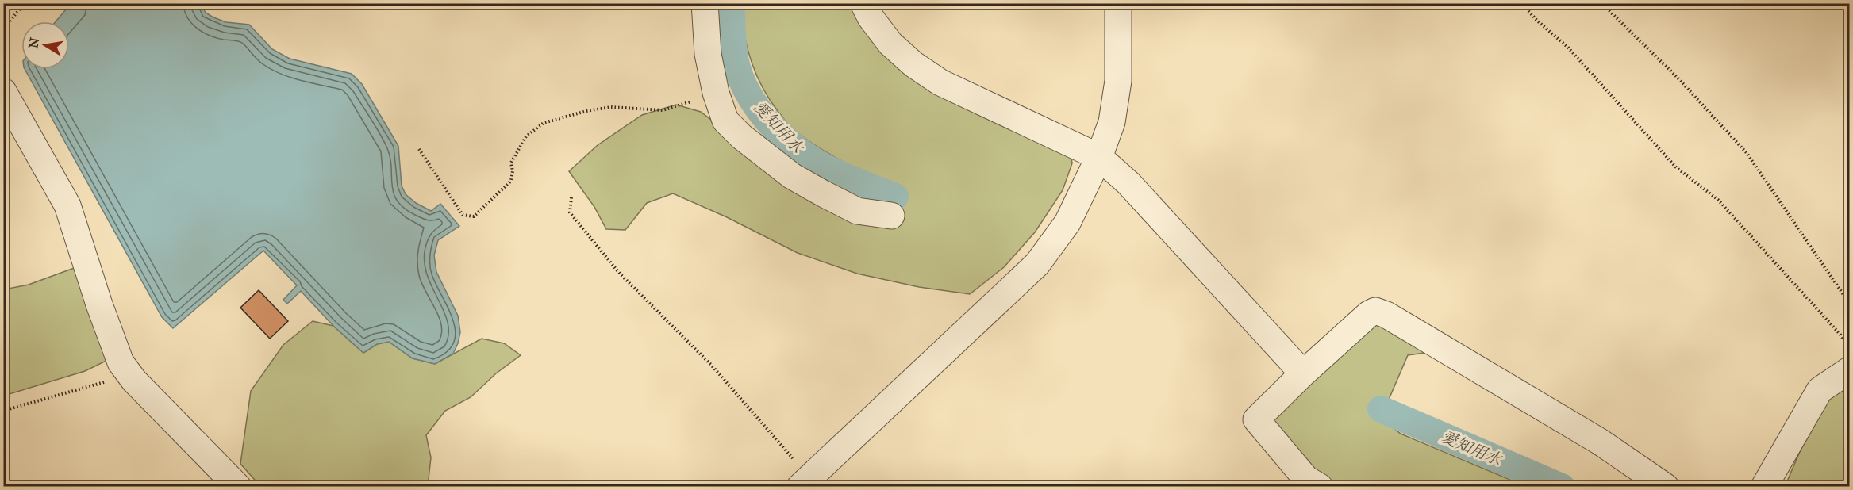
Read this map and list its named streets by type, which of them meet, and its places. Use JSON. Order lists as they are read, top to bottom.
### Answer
{
  "water": ["愛知用水"],
  "north": "left"
}
